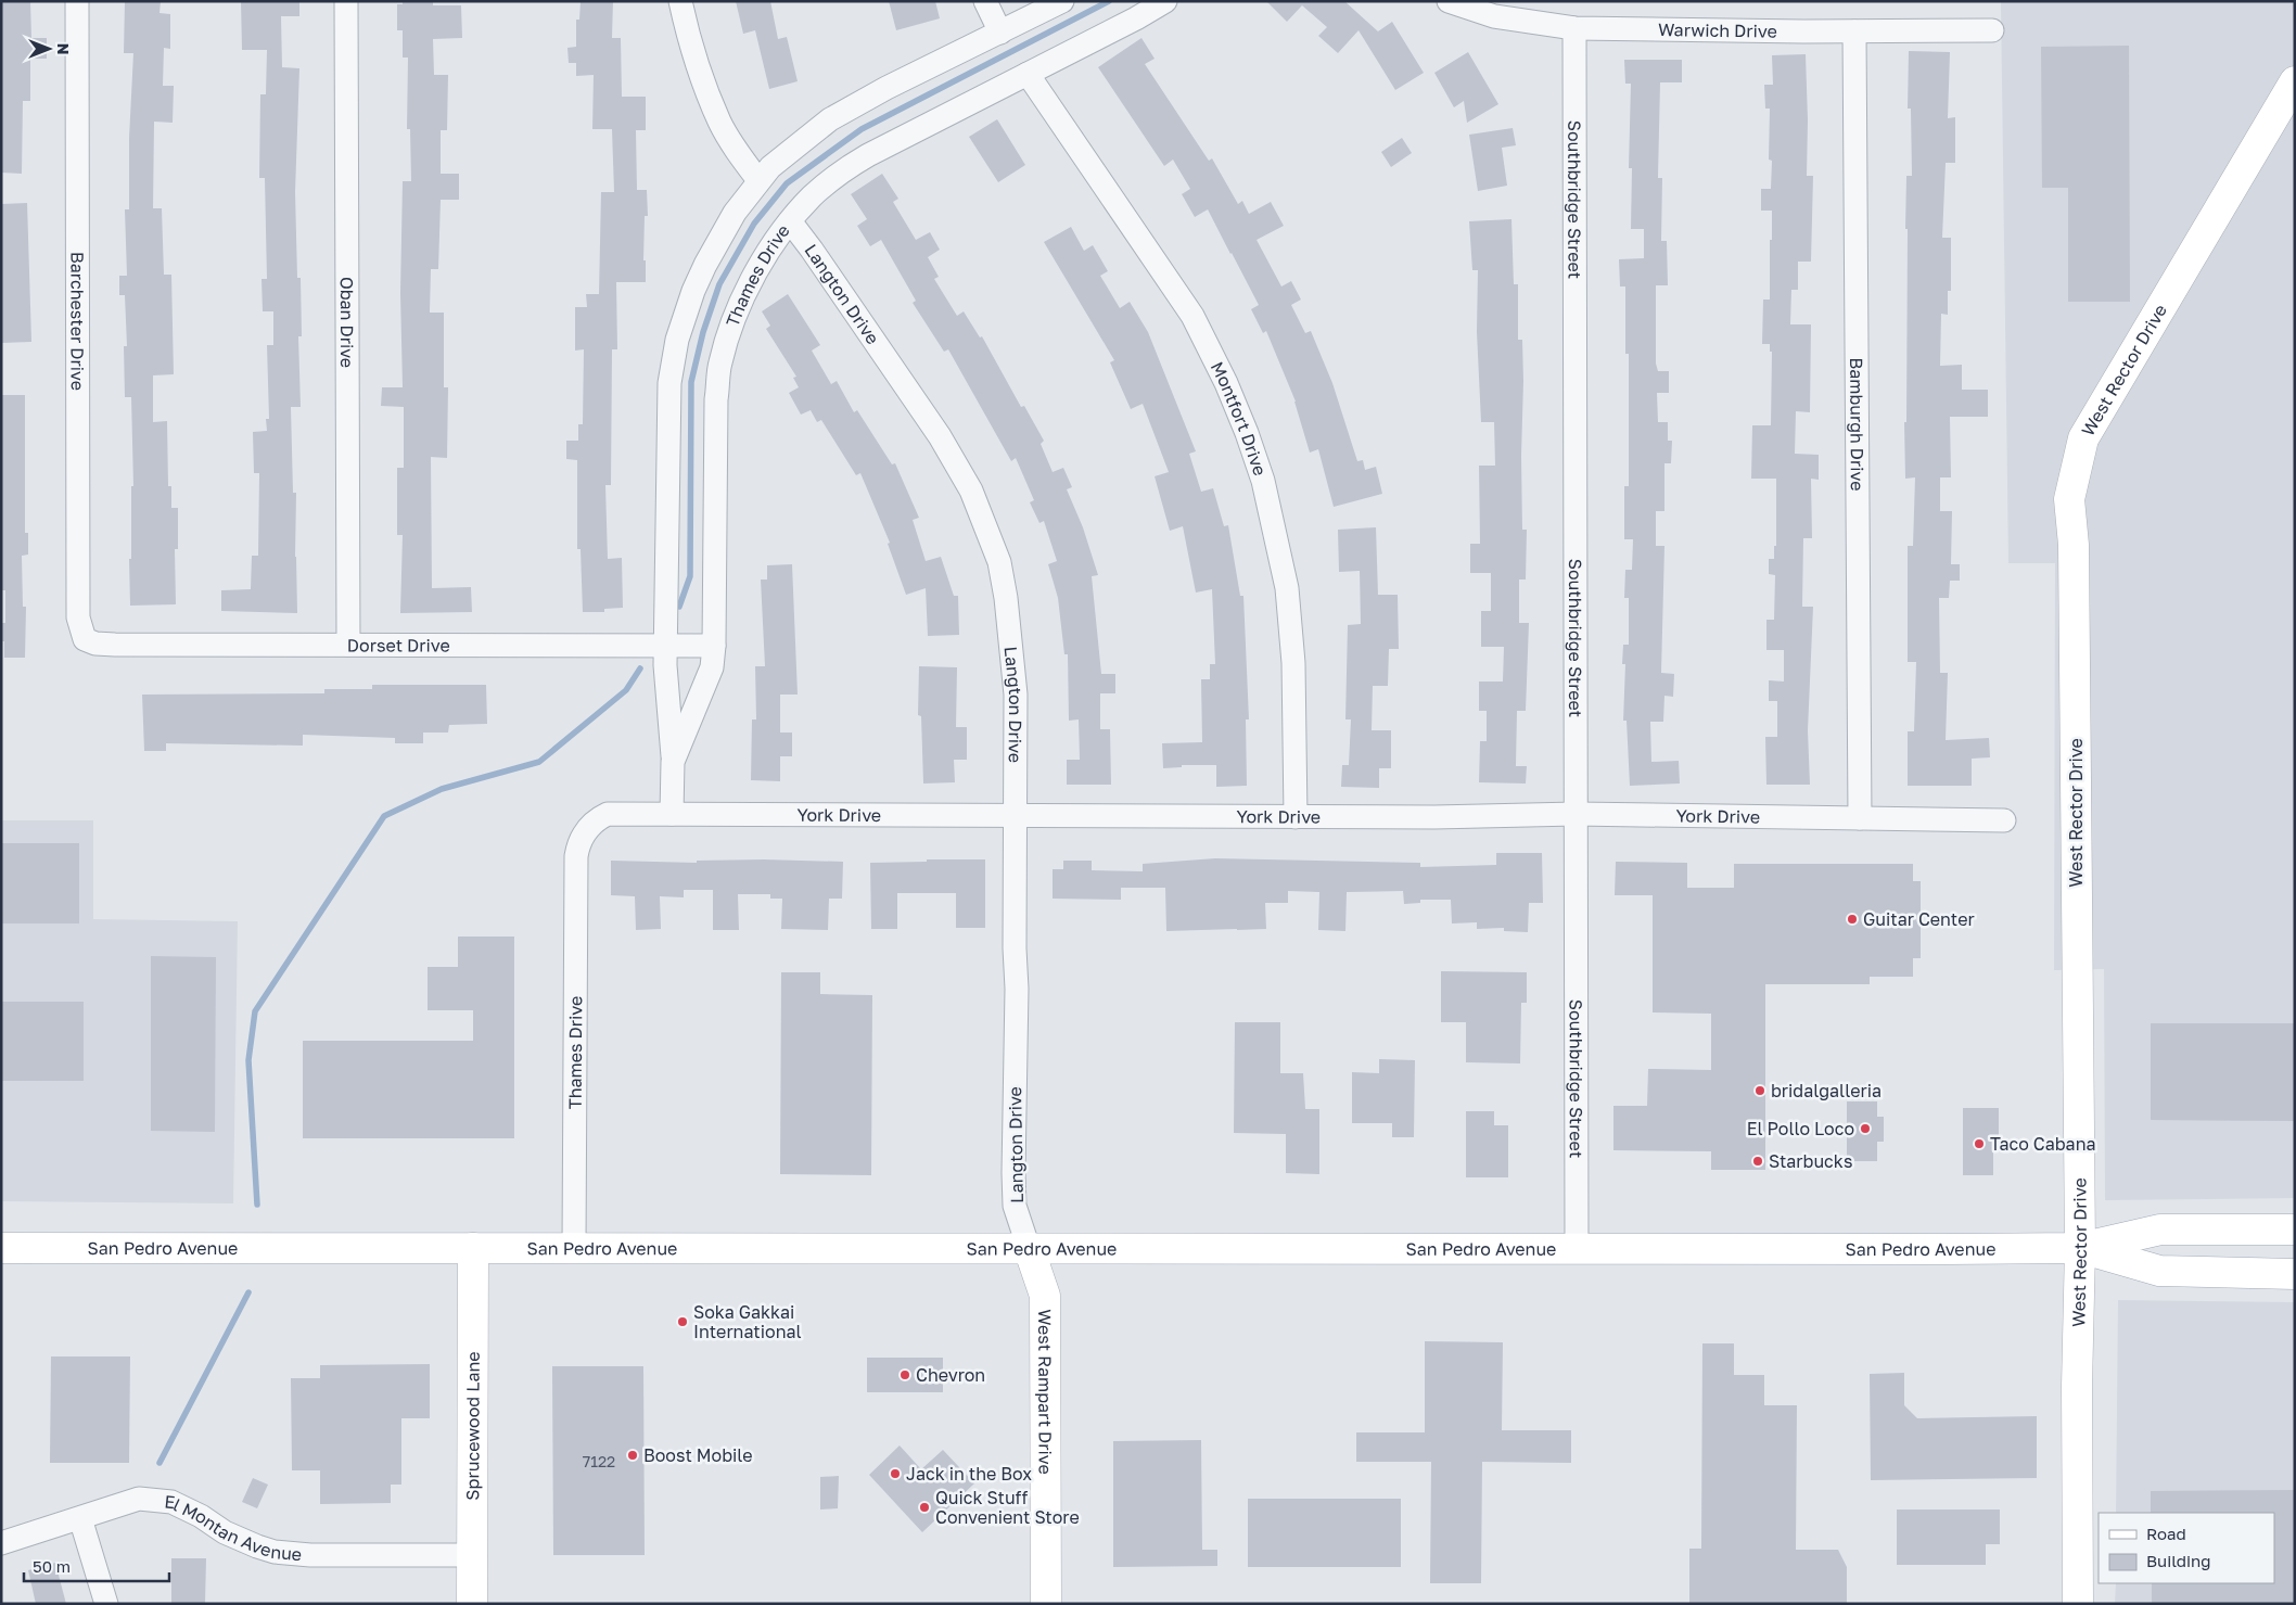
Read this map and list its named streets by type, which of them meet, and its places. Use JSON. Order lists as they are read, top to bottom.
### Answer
{
  "streets": {
    "main road": [
      "West Rector Drive",
      "San Pedro Avenue",
      "West Rampart Drive",
      "Sprucewood Lane"
    ],
    "street": [
      "Warwich Drive",
      "Southbridge Street",
      "Thames Drive",
      "Langton Drive",
      "Barchester Drive",
      "Oban Drive",
      "Montfort Drive",
      "Bamburgh Drive",
      "Dorset Drive",
      "York Drive",
      "El Montan Avenue"
    ]
  },
  "crossings": [
    ["Warwich Drive", "Southbridge Street"],
    ["Warwich Drive", "Bamburgh Drive"],
    ["Southbridge Street", "York Drive"],
    ["Southbridge Street", "San Pedro Avenue"],
    ["Thames Drive", "Langton Drive"],
    ["Thames Drive", "Montfort Drive"],
    ["Thames Drive", "Dorset Drive"],
    ["Thames Drive", "York Drive"],
    ["Thames Drive", "San Pedro Avenue"],
    ["Langton Drive", "York Drive"],
    ["Langton Drive", "San Pedro Avenue"],
    ["Langton Drive", "West Rampart Drive"],
    ["Barchester Drive", "Dorset Drive"],
    ["Oban Drive", "Dorset Drive"],
    ["West Rector Drive", "San Pedro Avenue"],
    ["Montfort Drive", "York Drive"],
    ["Bamburgh Drive", "York Drive"],
    ["San Pedro Avenue", "West Rampart Drive"],
    ["San Pedro Avenue", "Sprucewood Lane"],
    ["Sprucewood Lane", "El Montan Avenue"]
  ],
  "places": [
    "Guitar Center",
    "bridalgalleria",
    "El Pollo Loco",
    "Taco Cabana",
    "Starbucks",
    "Soka Gakkai International",
    "Chevron",
    "Boost Mobile",
    "Jack in the Box",
    "Quick Stuff Convenient Store"
  ],
  "house_numbers": ["7122"],
  "legend": ["Road", "Building"],
  "scale_bar": "50 m",
  "north": "right"
}
